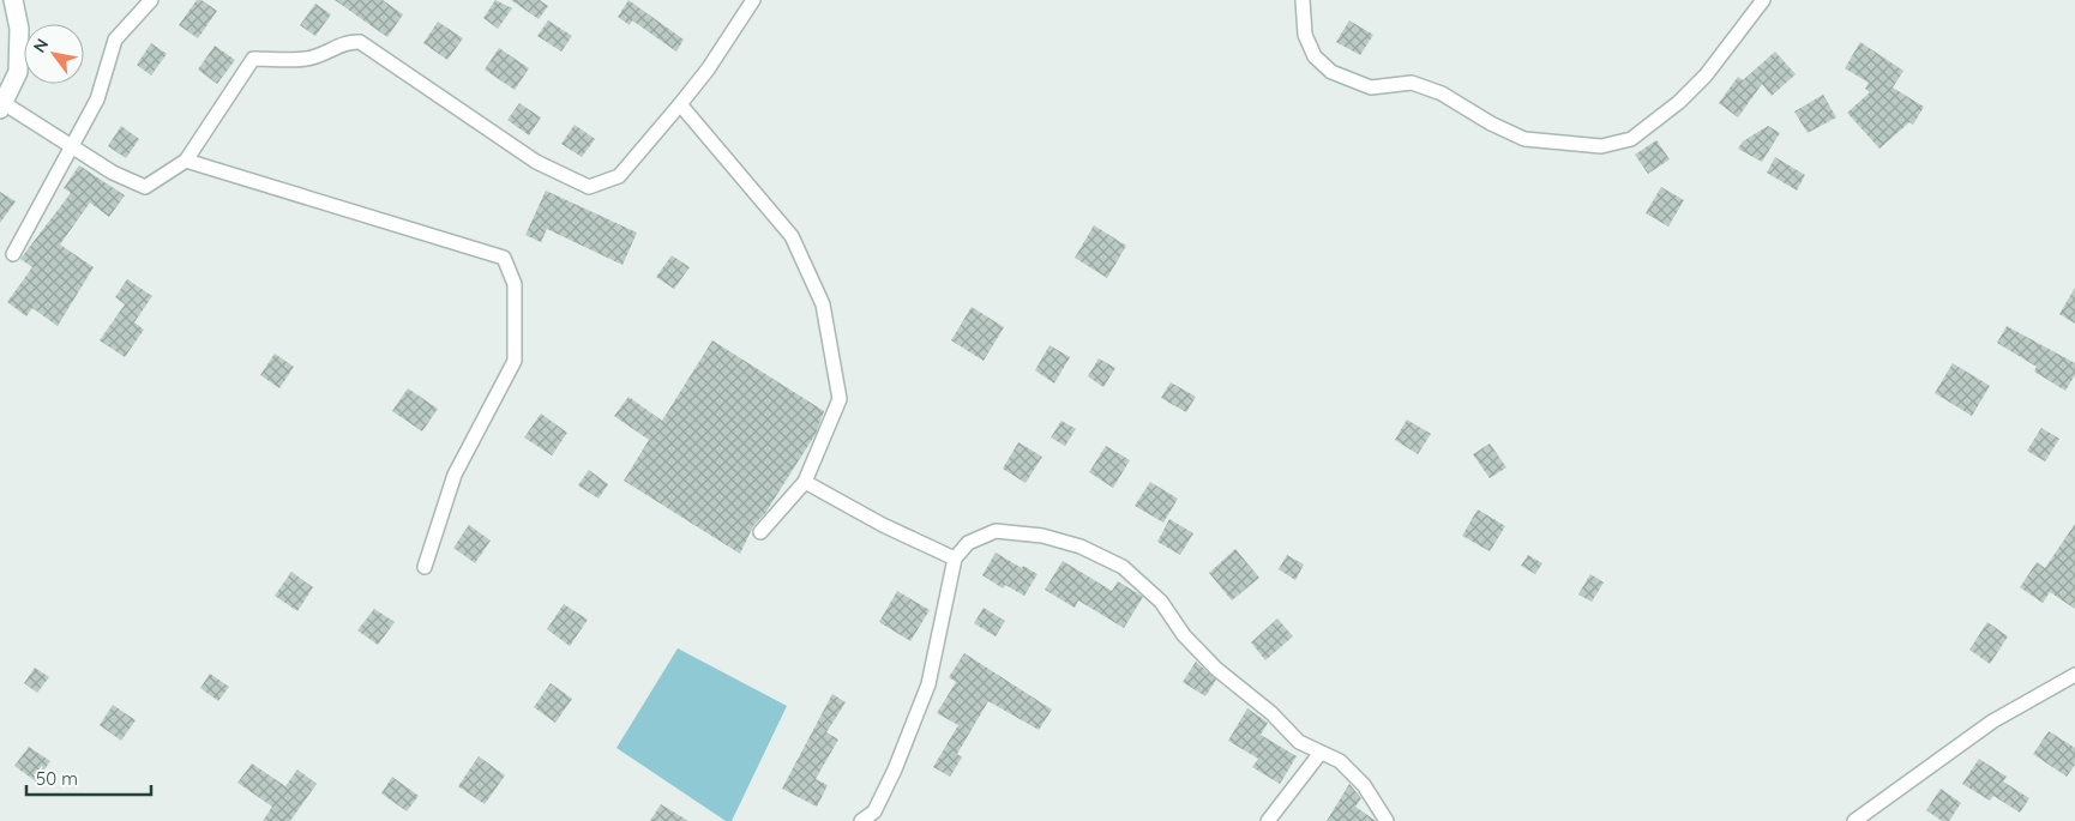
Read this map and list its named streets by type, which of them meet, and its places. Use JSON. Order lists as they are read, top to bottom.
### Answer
{
  "scale_bar": "50 m",
  "north": "top left"
}
